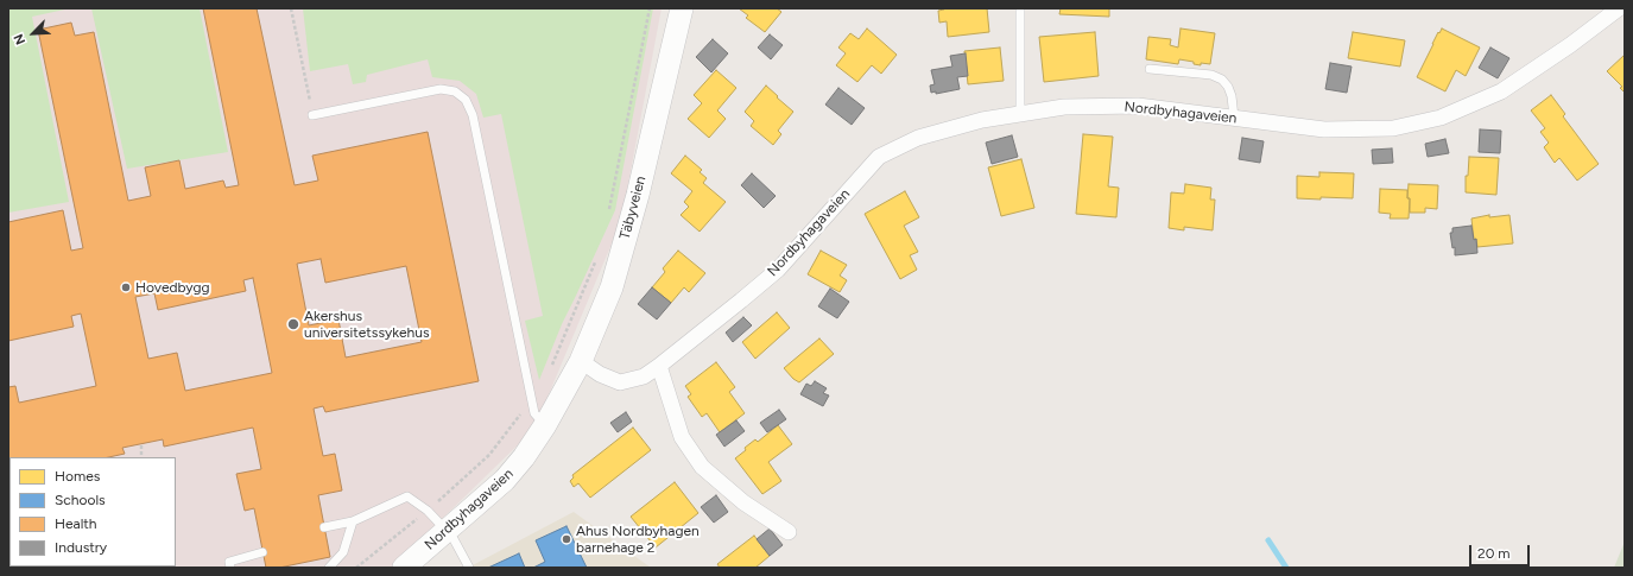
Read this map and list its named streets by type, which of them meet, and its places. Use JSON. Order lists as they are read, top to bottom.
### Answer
{
  "streets": {
    "street": ["Nordbyhagaveien", "Täbyveien"]
  },
  "crossings": [
    ["Nordbyhagaveien", "Täbyveien"]
  ],
  "places": ["Hovedbygg", "Akershus universitetssykehus", "Ahus Nordbyhagen barnehage 2"],
  "legend": [
    "Homes",
    "Schools",
    "Health",
    "Industry"
  ],
  "scale_bar": "20 m",
  "north": "bottom left"
}
